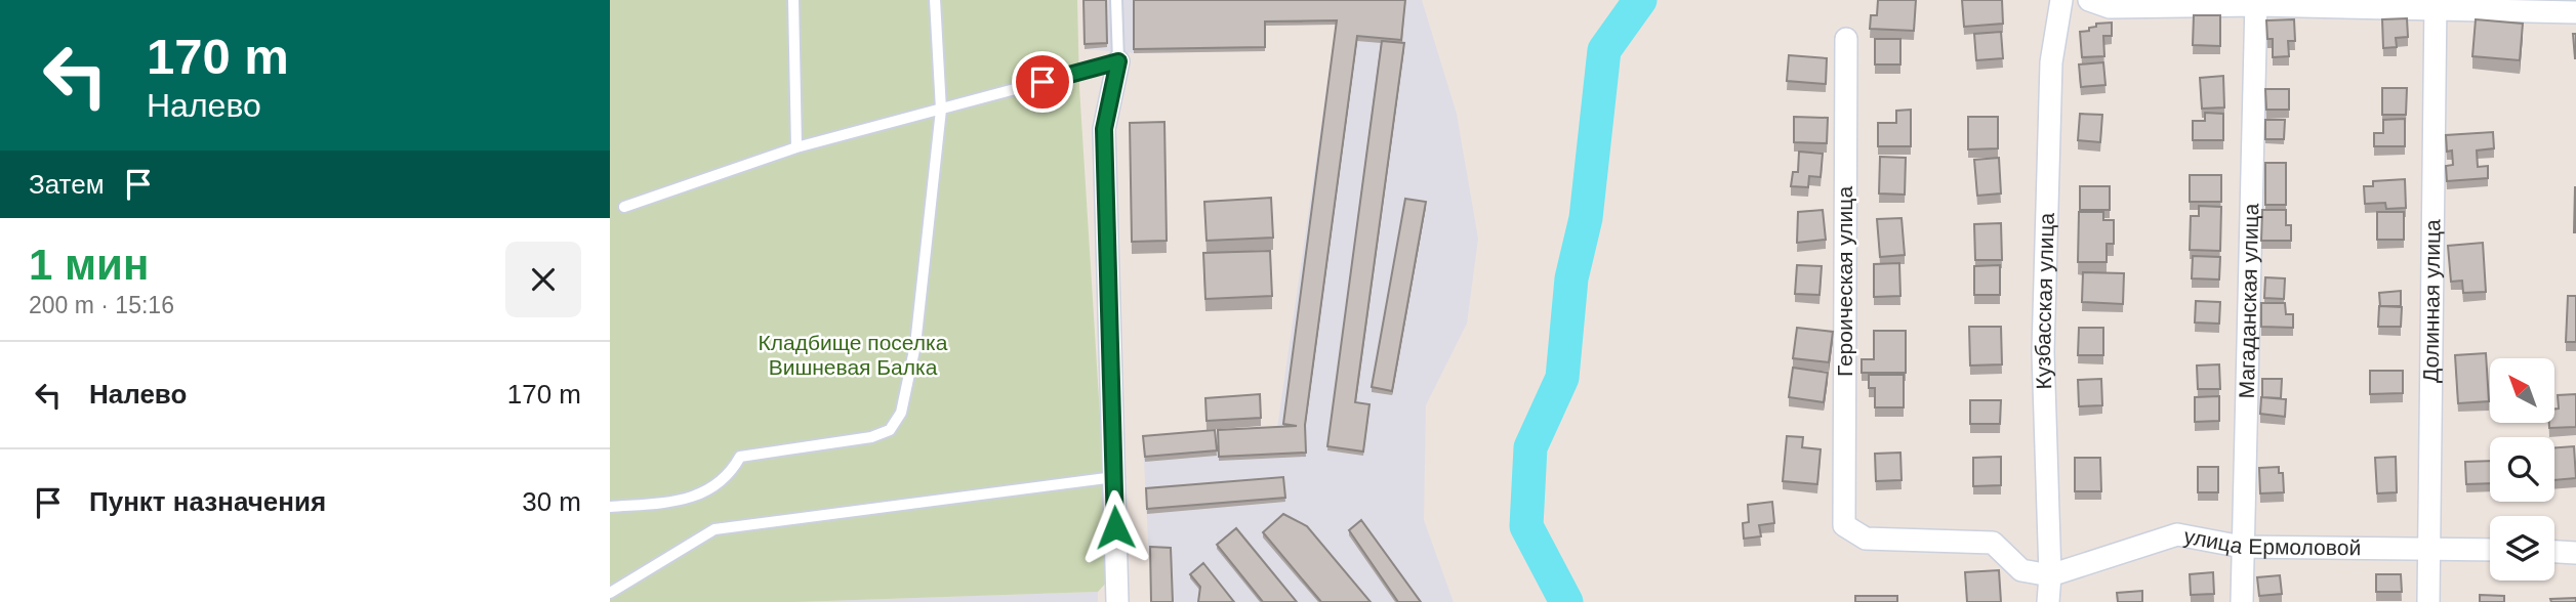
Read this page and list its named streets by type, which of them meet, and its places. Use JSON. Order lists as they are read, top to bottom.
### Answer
{
  "streets": {
    "street": [
      "Героическая улица",
      "Кузбасская улица",
      "Магаданская улица",
      "Долинная улица",
      "улица Ермоловой"
    ]
  },
  "crossings": [
    ["Героическая улица", "Кузбасская улица"],
    ["Героическая улица", "улица Ермоловой"],
    ["Кузбасская улица", "улица Ермоловой"],
    ["Магаданская улица", "улица Ермоловой"],
    ["Долинная улица", "улица Ермоловой"]
  ],
  "parks": ["Кладбище поселка Вишневая Балка"],
  "north": "top left",
  "page": {
    "turn": ["170 m", "Налево"],
    "then": "Затем",
    "heading": ["1 мин", "200 m · 15:16"],
    "list": [
      {
        "name": "Налево",
        "value": "170 m"
      },
      {
        "name": "Пункт назначения",
        "value": "30 m"
      }
    ]
  }
}
